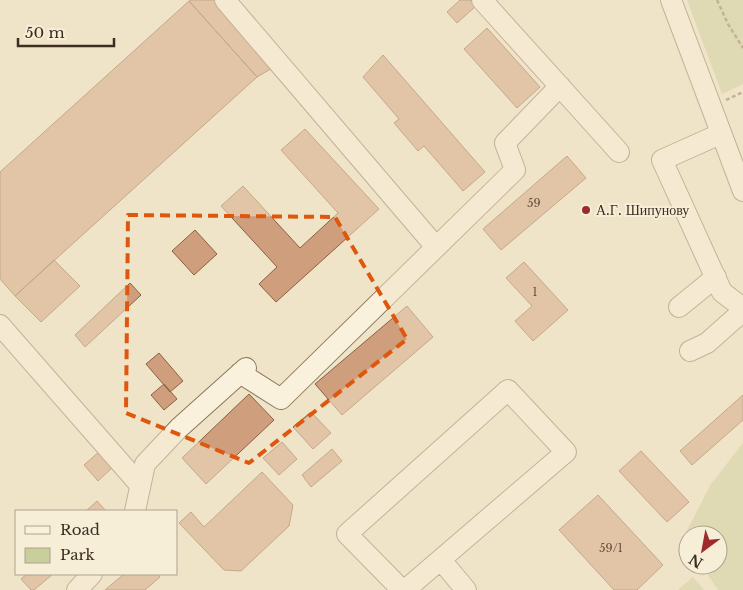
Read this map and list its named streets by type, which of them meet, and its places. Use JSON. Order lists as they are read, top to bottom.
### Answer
{
  "places": ["А.Г. Шипунову"],
  "house_numbers": ["59", "1", "59/1"],
  "legend": ["Road", "Park"],
  "scale_bar": "50 m",
  "north": "bottom left"
}
